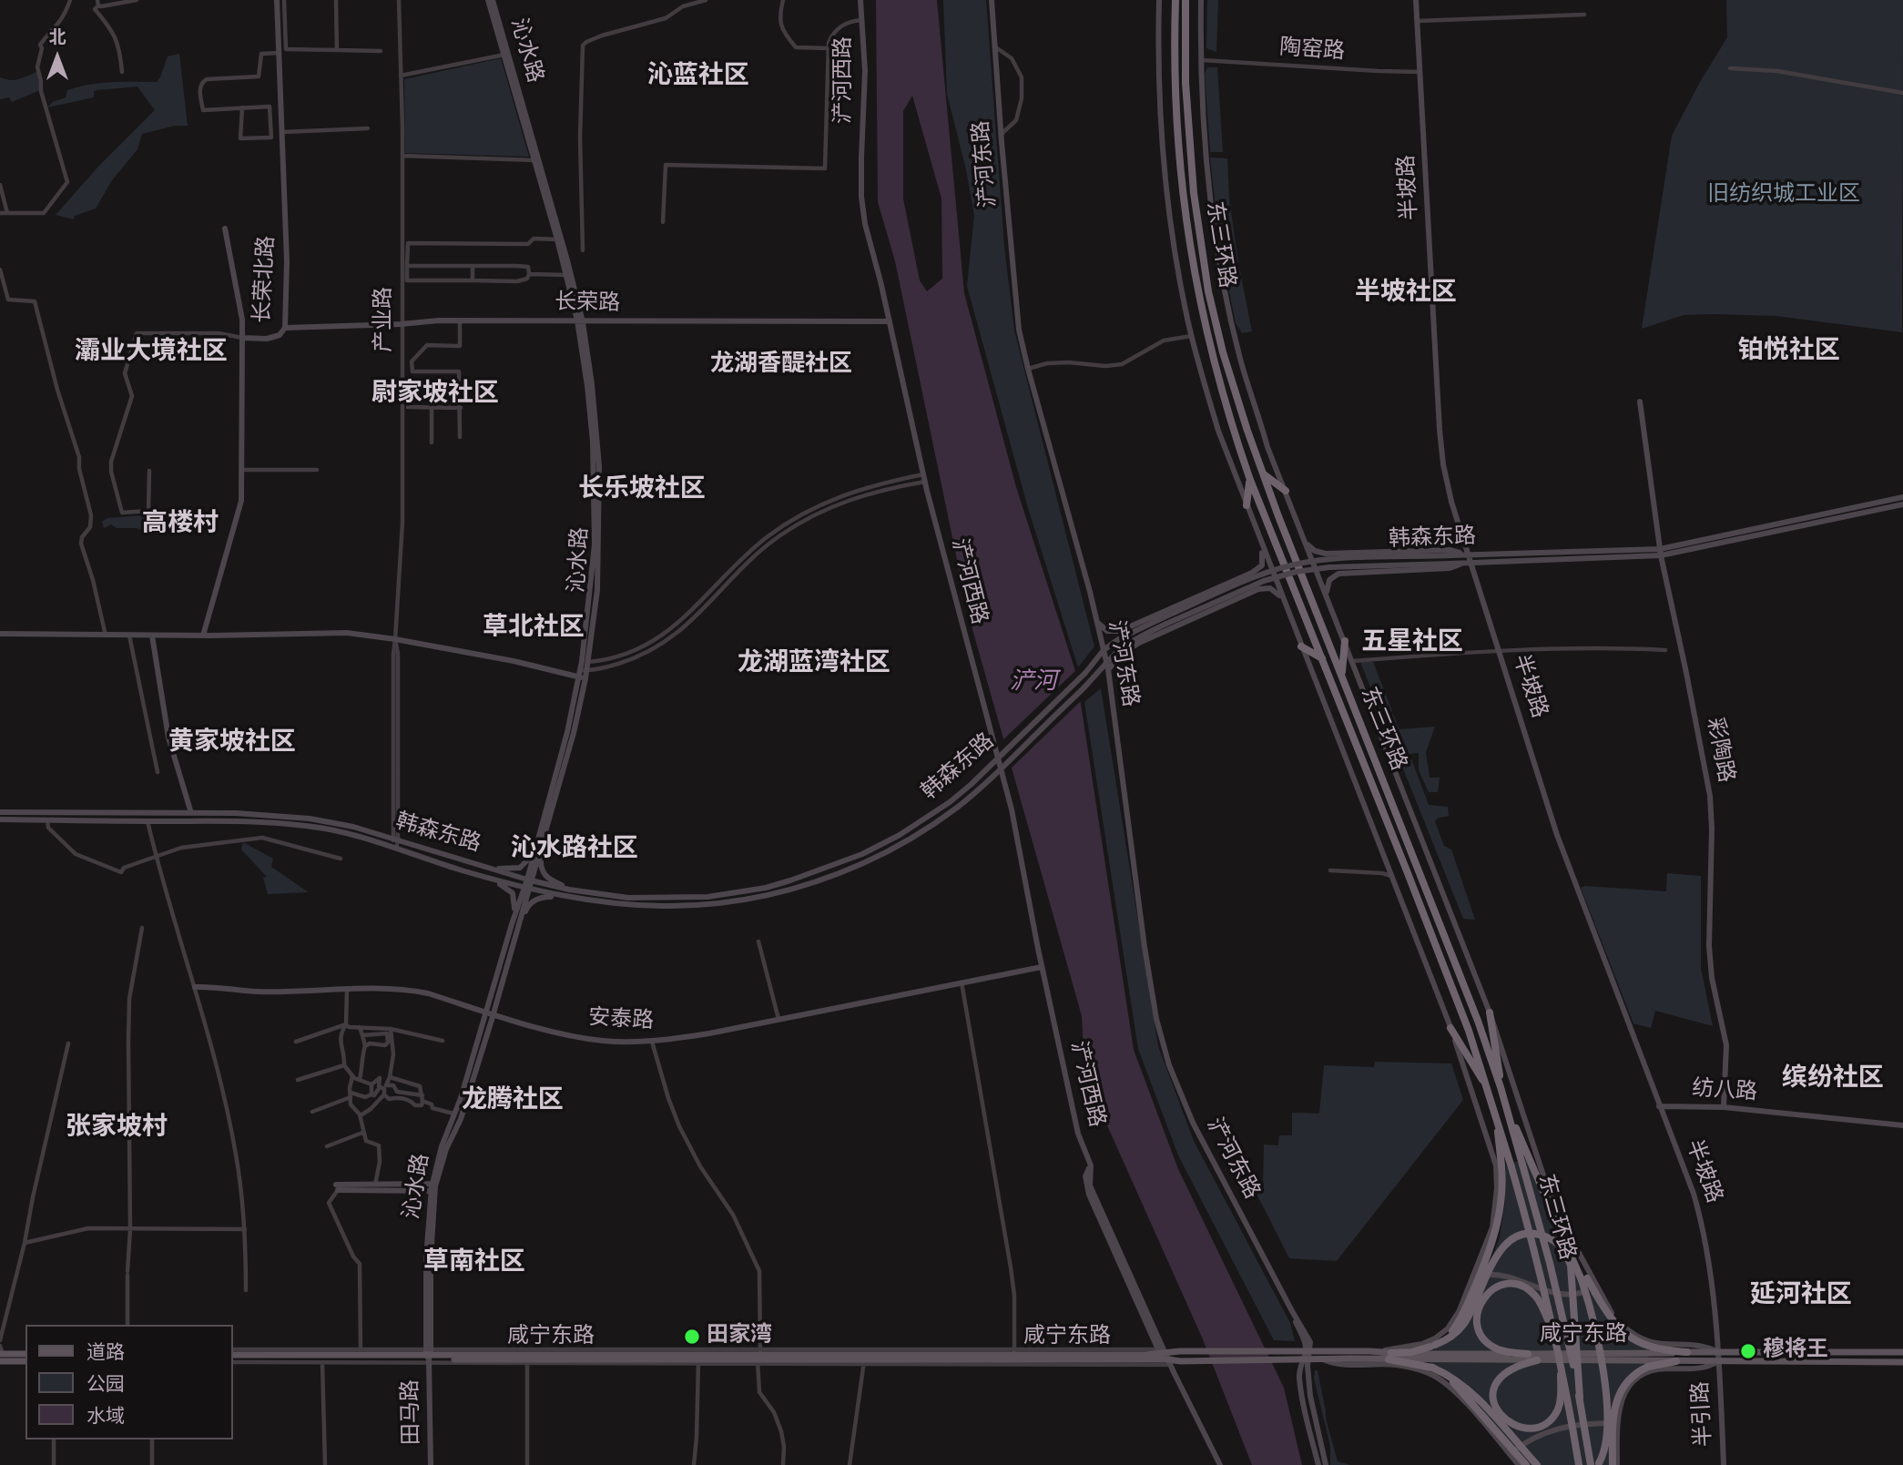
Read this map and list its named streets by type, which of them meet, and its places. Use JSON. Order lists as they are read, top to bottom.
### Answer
{
  "streets": {
    "highway": ["东三环路"],
    "main road": [
      "沁水路",
      "浐河西路",
      "浐河东路",
      "半坡路",
      "长荣北路",
      "长荣路",
      "韩森东路",
      "彩陶路",
      "安泰路",
      "纺八路",
      "咸宁东路",
      "田马路",
      "半引路"
    ],
    "street": ["陶窑路", "产业路"]
  },
  "crossings": [
    ["沁水路", "长荣路"],
    ["沁水路", "韩森东路"],
    ["沁水路", "安泰路"],
    ["沁水路", "咸宁东路"],
    ["沁水路", "田马路"],
    ["陶窑路", "半坡路"],
    ["浐河西路", "长荣路"],
    ["浐河西路", "韩森东路"],
    ["浐河西路", "安泰路"],
    ["浐河西路", "咸宁东路"],
    ["浐河东路", "韩森东路"],
    ["浐河东路", "咸宁东路"],
    ["半坡路", "韩森东路"],
    ["半坡路", "纺八路"],
    ["半坡路", "咸宁东路"],
    ["半坡路", "半引路"],
    ["长荣北路", "长荣路"],
    ["长荣路", "产业路"],
    ["产业路", "韩森东路"],
    ["韩森东路", "彩陶路"],
    ["彩陶路", "纺八路"],
    ["咸宁东路", "田马路"],
    ["咸宁东路", "半引路"]
  ],
  "districts": [
    "沁蓝社区",
    "半坡社区",
    "铂悦社区",
    "灞业大境社区",
    "龙湖香醍社区",
    "尉家坡社区",
    "长乐坡社区",
    "高楼村",
    "草北社区",
    "五星社区",
    "龙湖蓝湾社区",
    "黄家坡社区",
    "沁水路社区",
    "缤纷社区",
    "龙腾社区",
    "张家坡村",
    "草南社区",
    "延河社区"
  ],
  "water": ["浐河"],
  "parks": ["旧纺织城工业区"],
  "places": ["田家湾", "穆将王"],
  "legend": ["道路", "公园", "水域"],
  "north": "top"
}
